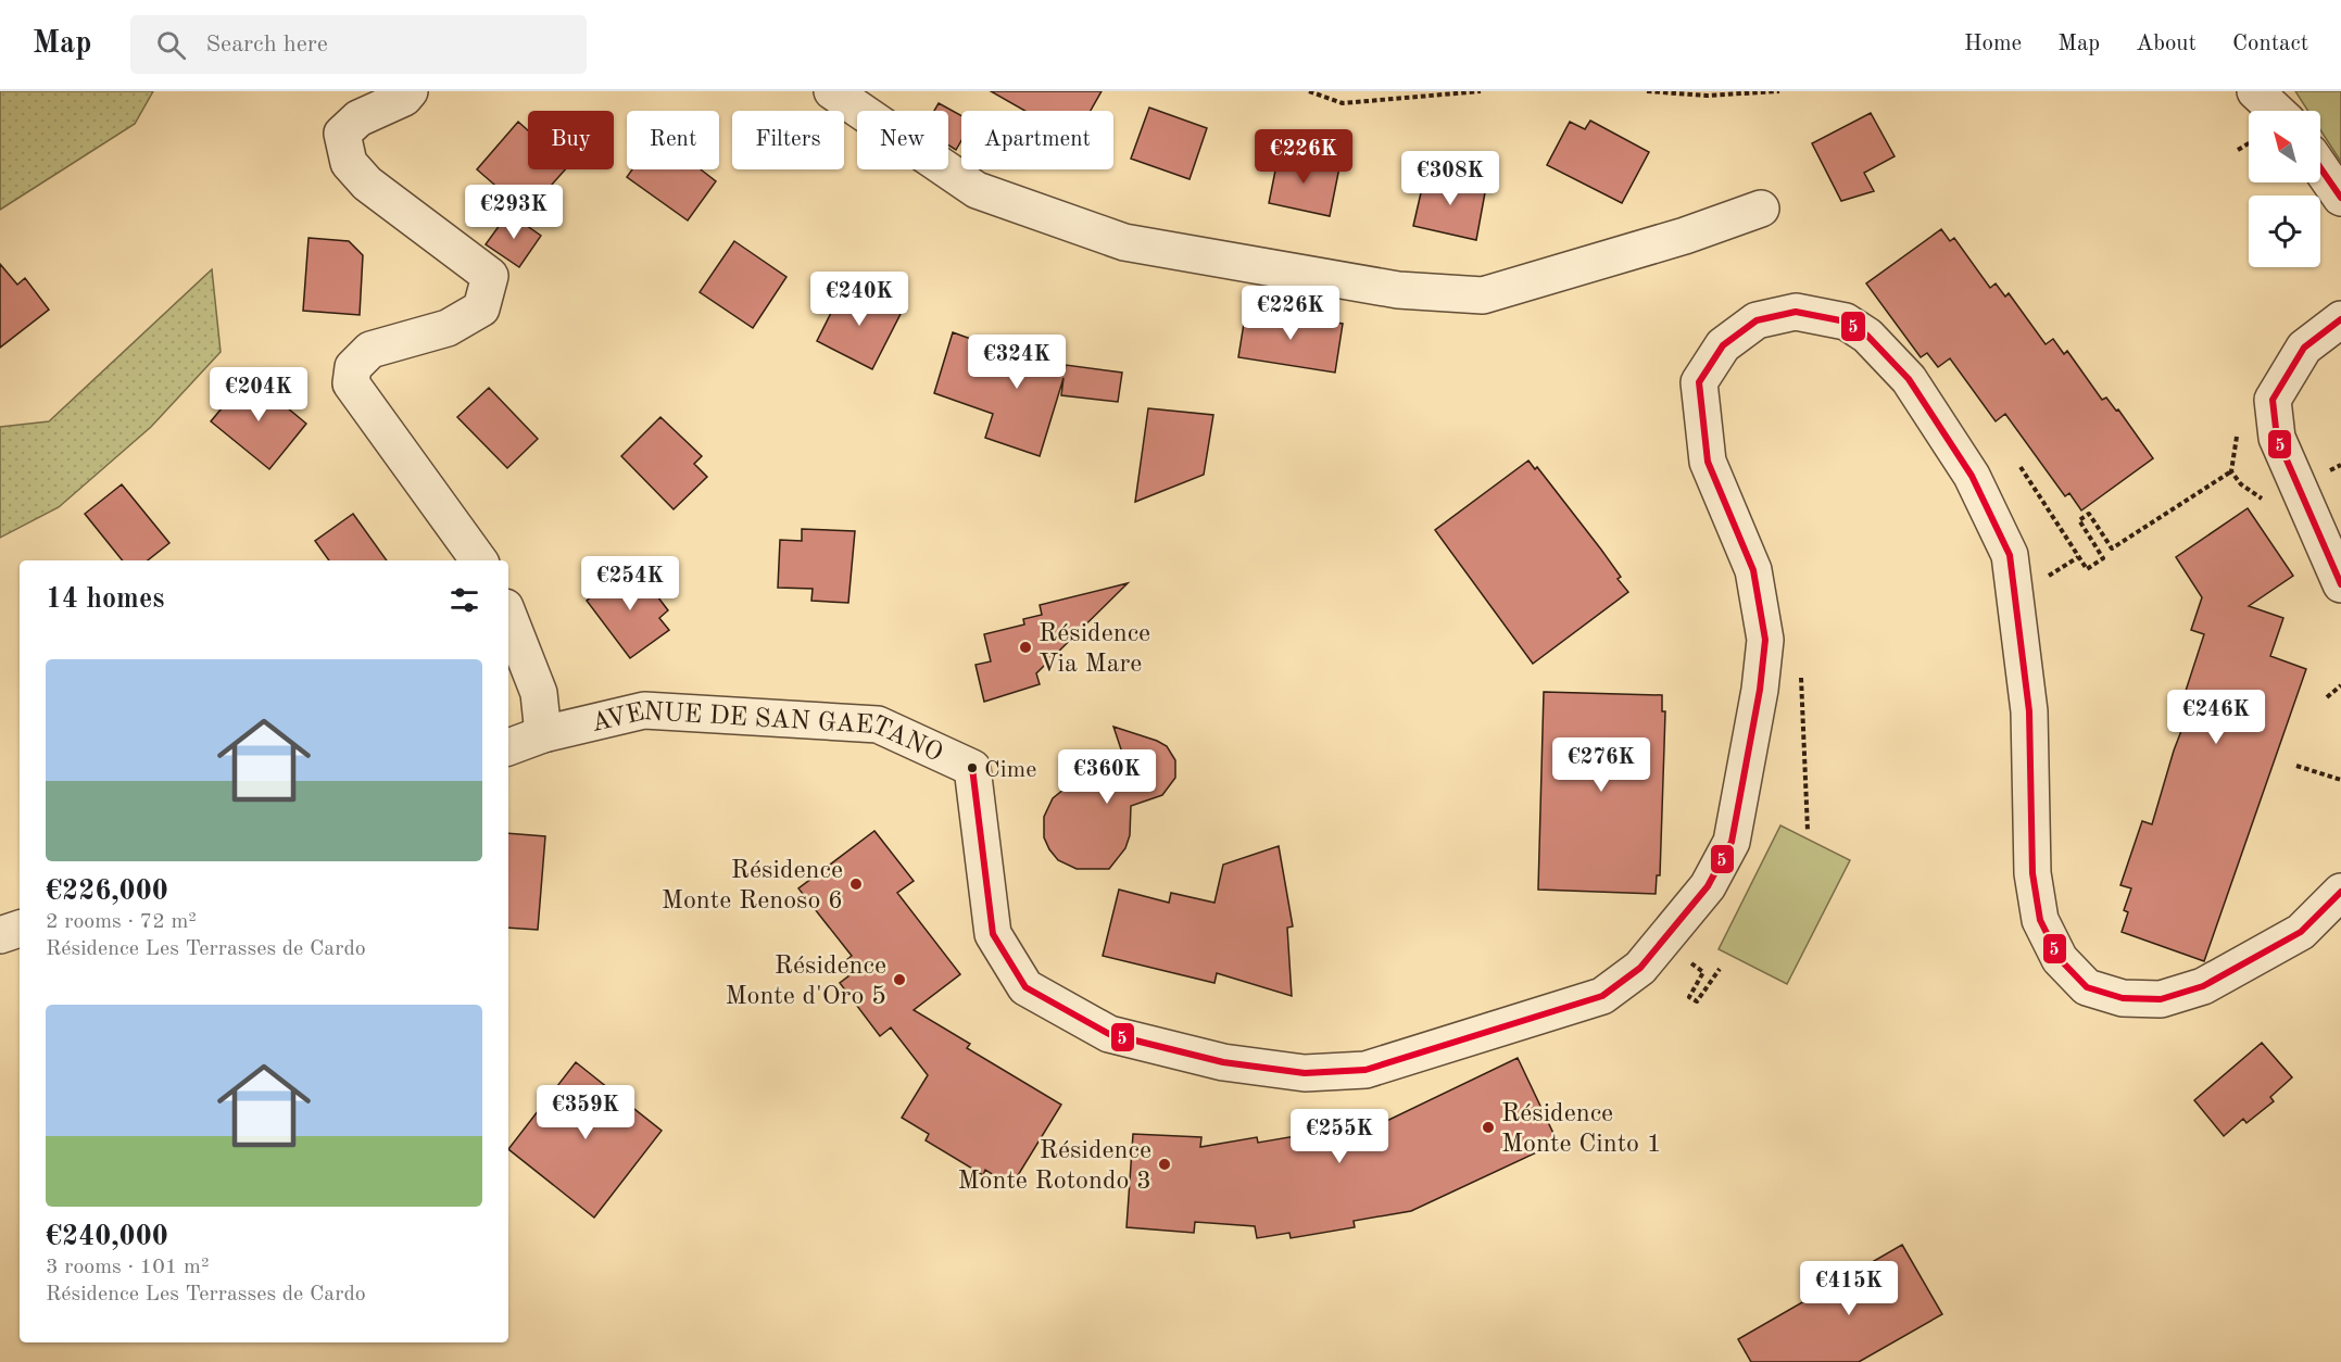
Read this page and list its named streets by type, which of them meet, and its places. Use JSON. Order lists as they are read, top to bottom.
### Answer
{
  "streets": {
    "street": ["AVENUE DE SAN GAETANO"]
  },
  "places": [
    "Résidence Via Mare",
    "Cime",
    "Résidence Monte Renoso 6",
    "Résidence Monte d'Oro 5",
    "Résidence Monte Cinto 1",
    "Résidence Monte Rotondo 3"
  ],
  "lines": ["transit line 5"],
  "north": "top left",
  "page": {
    "header": "Map",
    "search": "Search here",
    "nav": [
      "Home",
      "Map",
      "About",
      "Contact"
    ],
    "chip": [
      "Buy",
      "Rent",
      "Filters",
      "New",
      "Apartment"
    ],
    "price": [
      "€226K",
      "€308K",
      "€293K",
      "€240K",
      "€226K",
      "€324K",
      "€204K",
      "€254K",
      "€246K",
      "€276K",
      "€360K",
      "€359K",
      "€255K",
      "€415K"
    ],
    "heading": "14 homes",
    "list": [
      {
        "name": "€226,000",
        "note": "2 rooms · 72 m² · Résidence Les Terrasses de Cardo"
      },
      {
        "name": "€240,000",
        "note": "3 rooms · 101 m² · Résidence Les Terrasses de Cardo"
      }
    ]
  }
}
